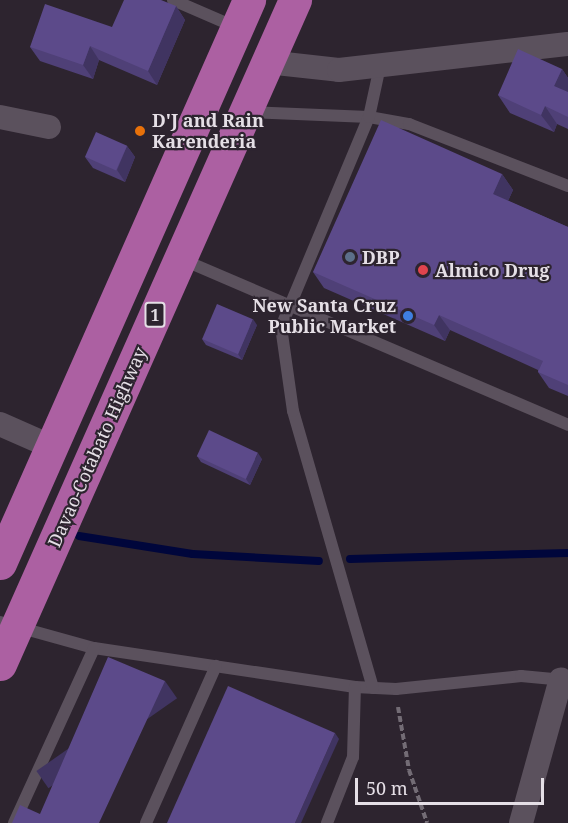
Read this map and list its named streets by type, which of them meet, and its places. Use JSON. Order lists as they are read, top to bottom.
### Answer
{
  "streets": {
    "highway": ["1", "Davao-Cotabato Highway"]
  },
  "places": [
    "D'J and Rain Karenderia",
    "DBP",
    "Almico Drug",
    "New Santa Cruz Public Market"
  ],
  "scale_bar": "50 m"
}
